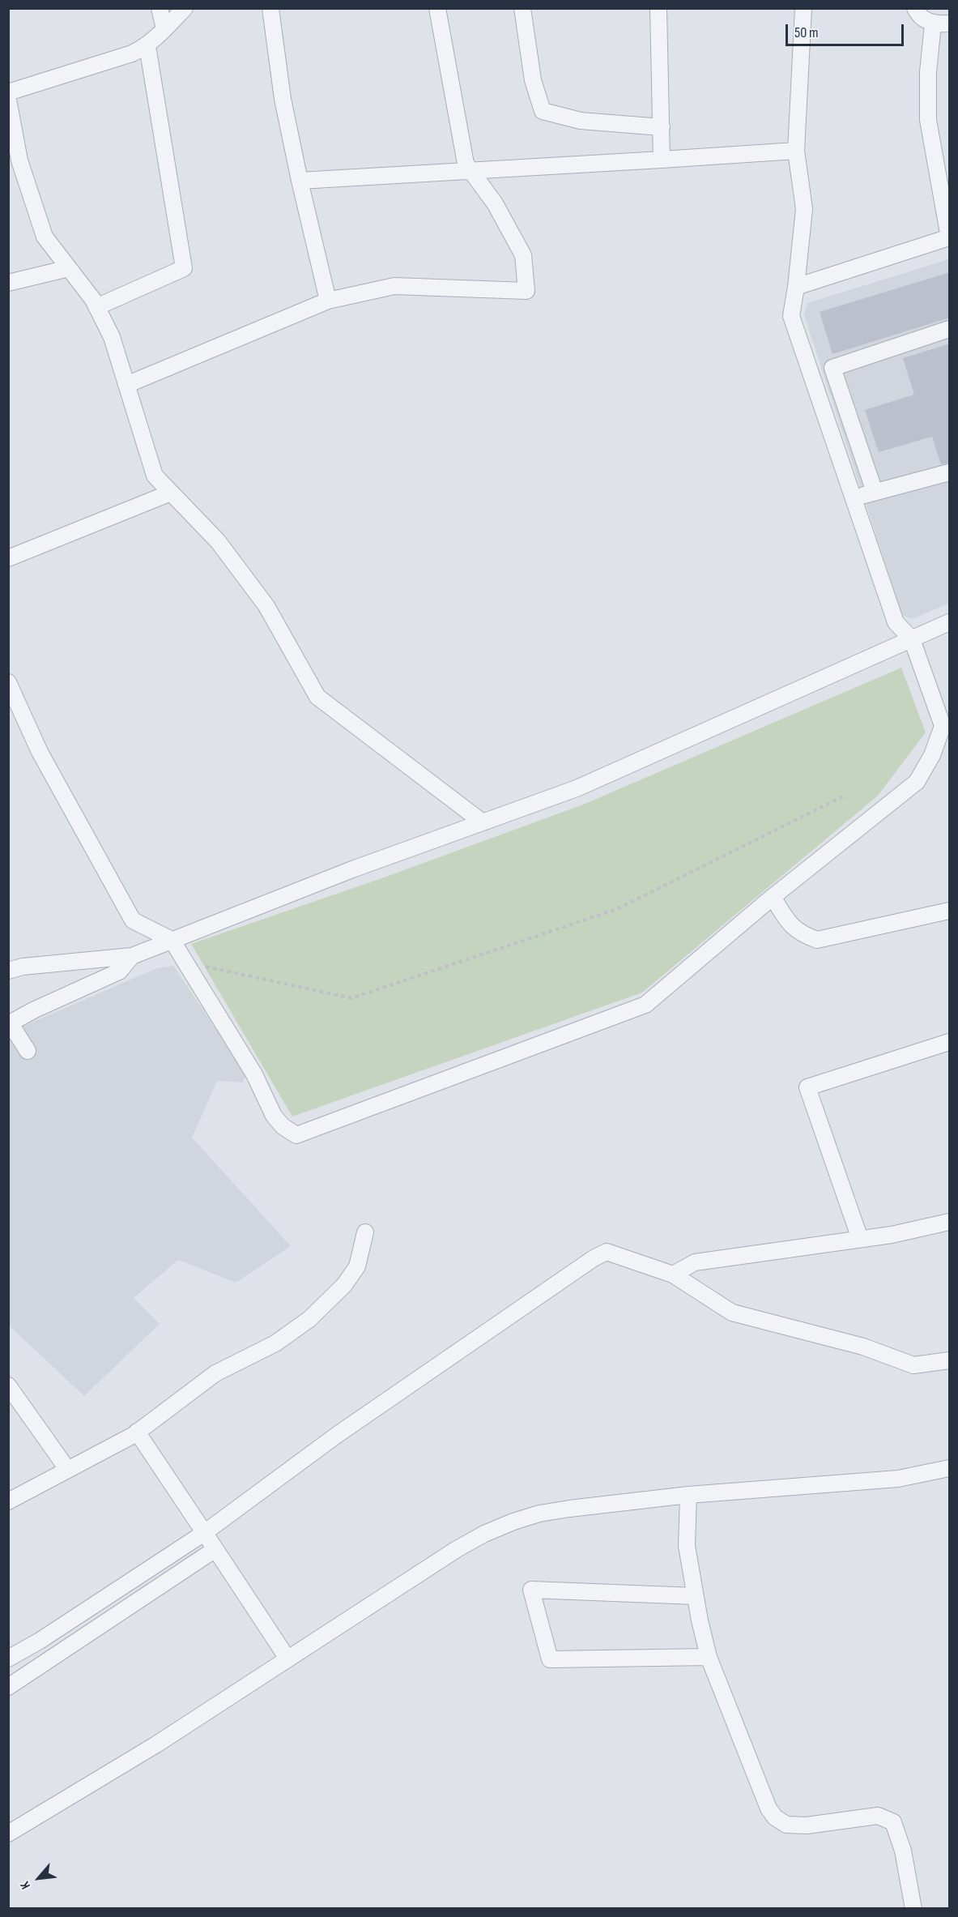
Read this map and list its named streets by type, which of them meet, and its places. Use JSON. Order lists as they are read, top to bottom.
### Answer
{
  "scale_bar": "50 m",
  "north": "bottom left"
}
